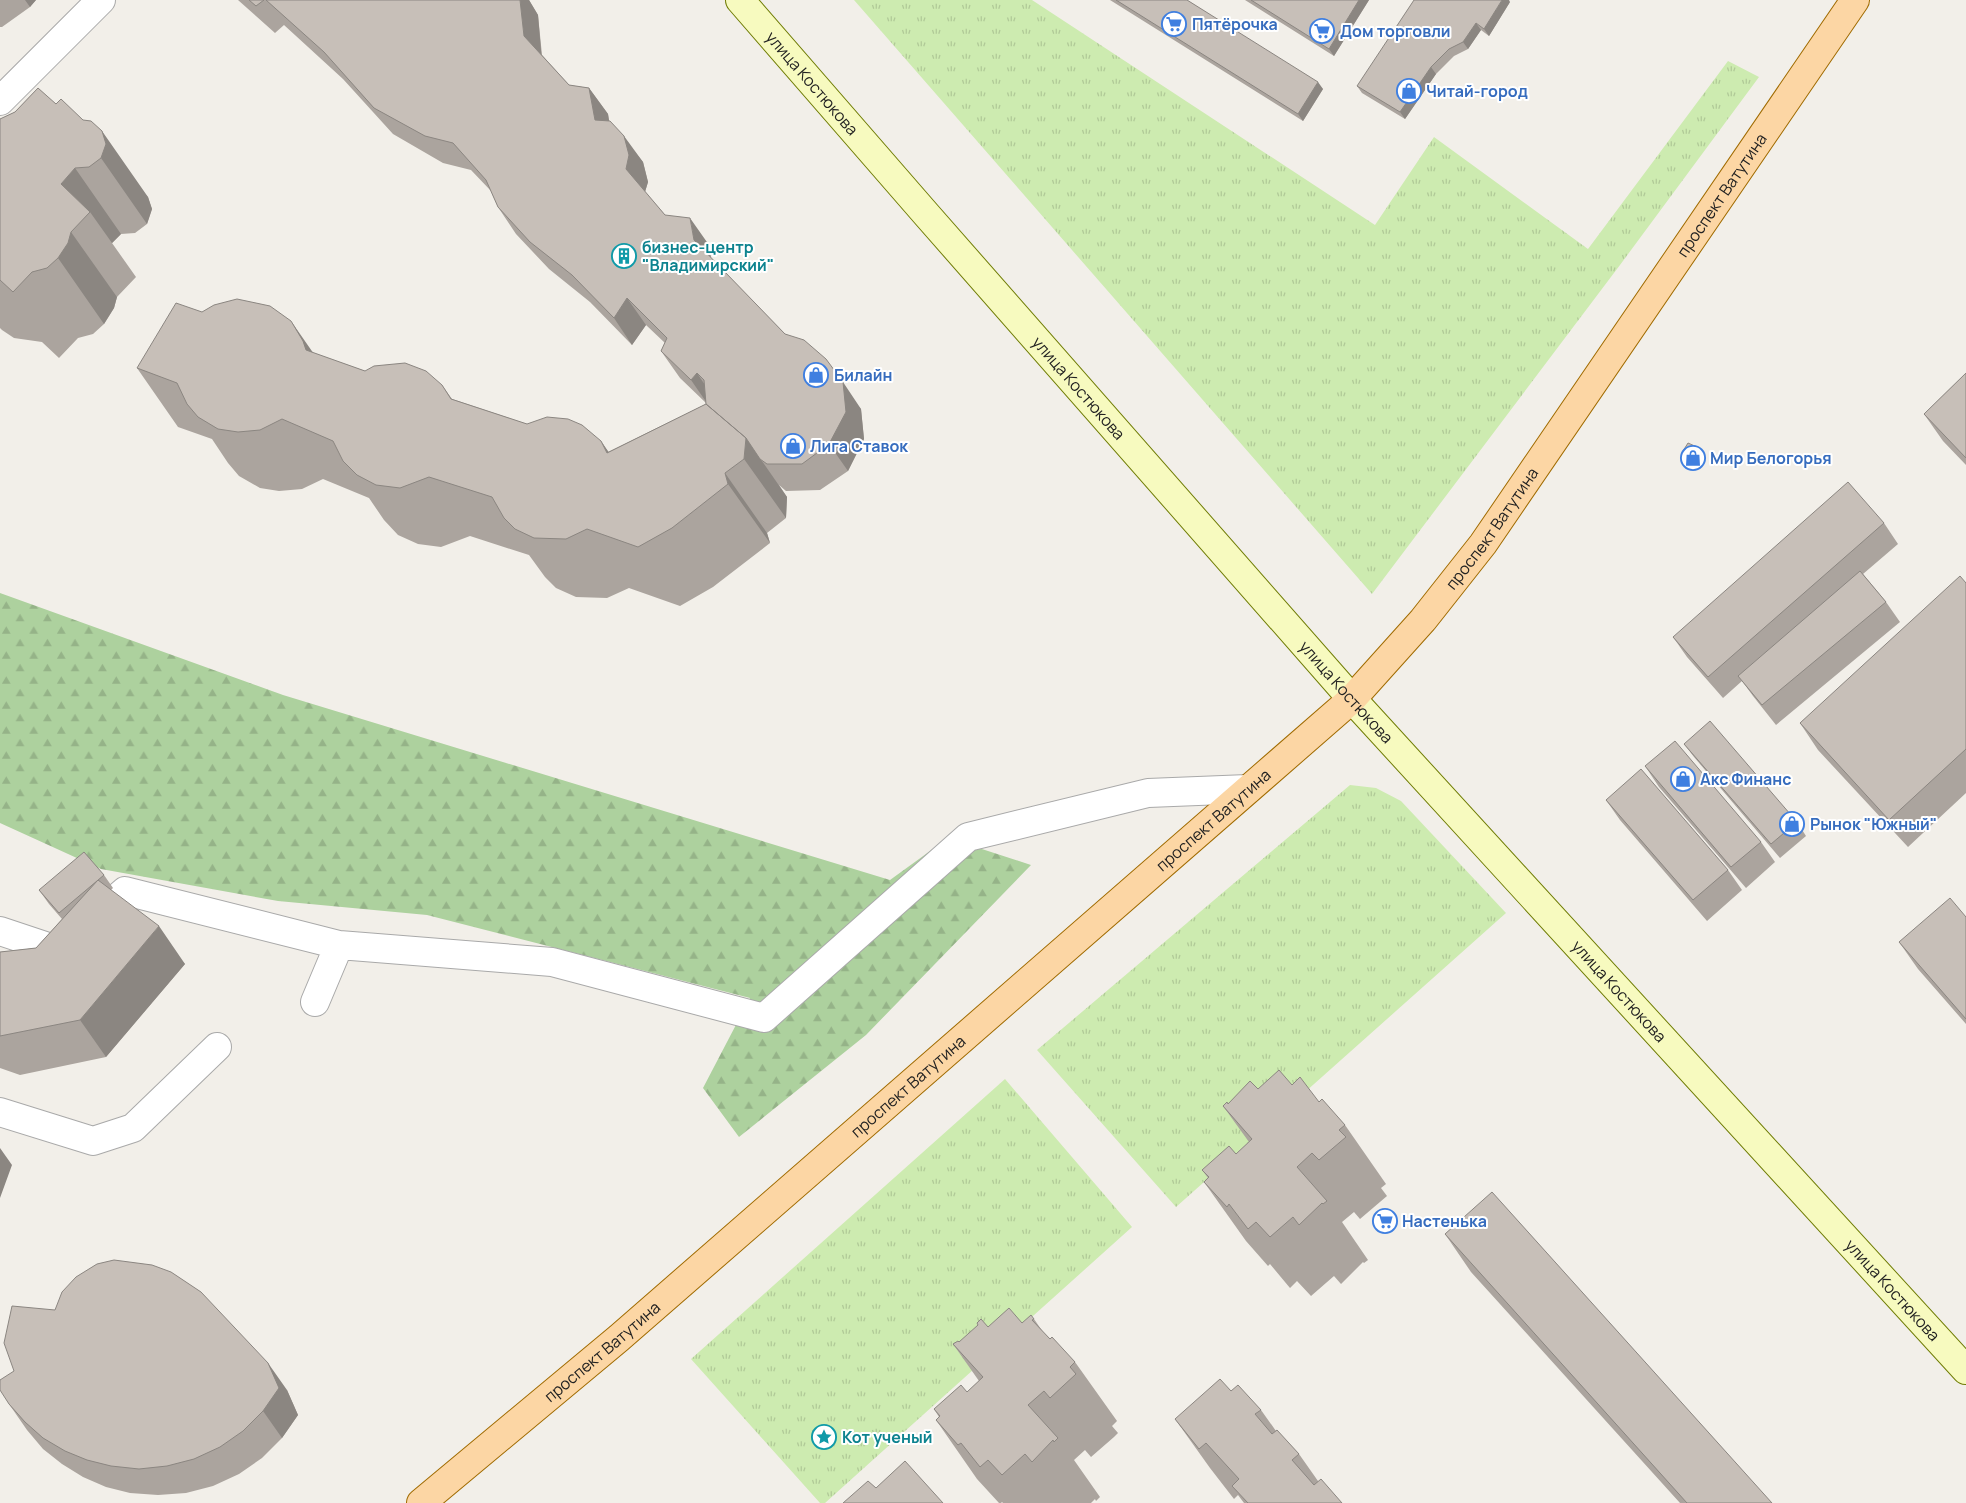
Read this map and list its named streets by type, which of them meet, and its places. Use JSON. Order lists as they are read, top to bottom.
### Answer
{
  "streets": {
    "main road": ["улица Костюкова", "проспект Ватутина"]
  },
  "crossings": [
    ["улица Костюкова", "проспект Ватутина"]
  ],
  "places": {
    "supermarket": ["Пятёрочка", "Дом торговли", "Настенька"],
    "shop": [
      "Читай-город",
      "Билайн",
      "Лига Ставок",
      "Мир Белогорья",
      "Акс Финанс",
      "Рынок \"Южный\""
    ],
    "building": ["бизнес-центр \"Владимирский\""],
    "place": ["Кот ученый"]
  }
}
